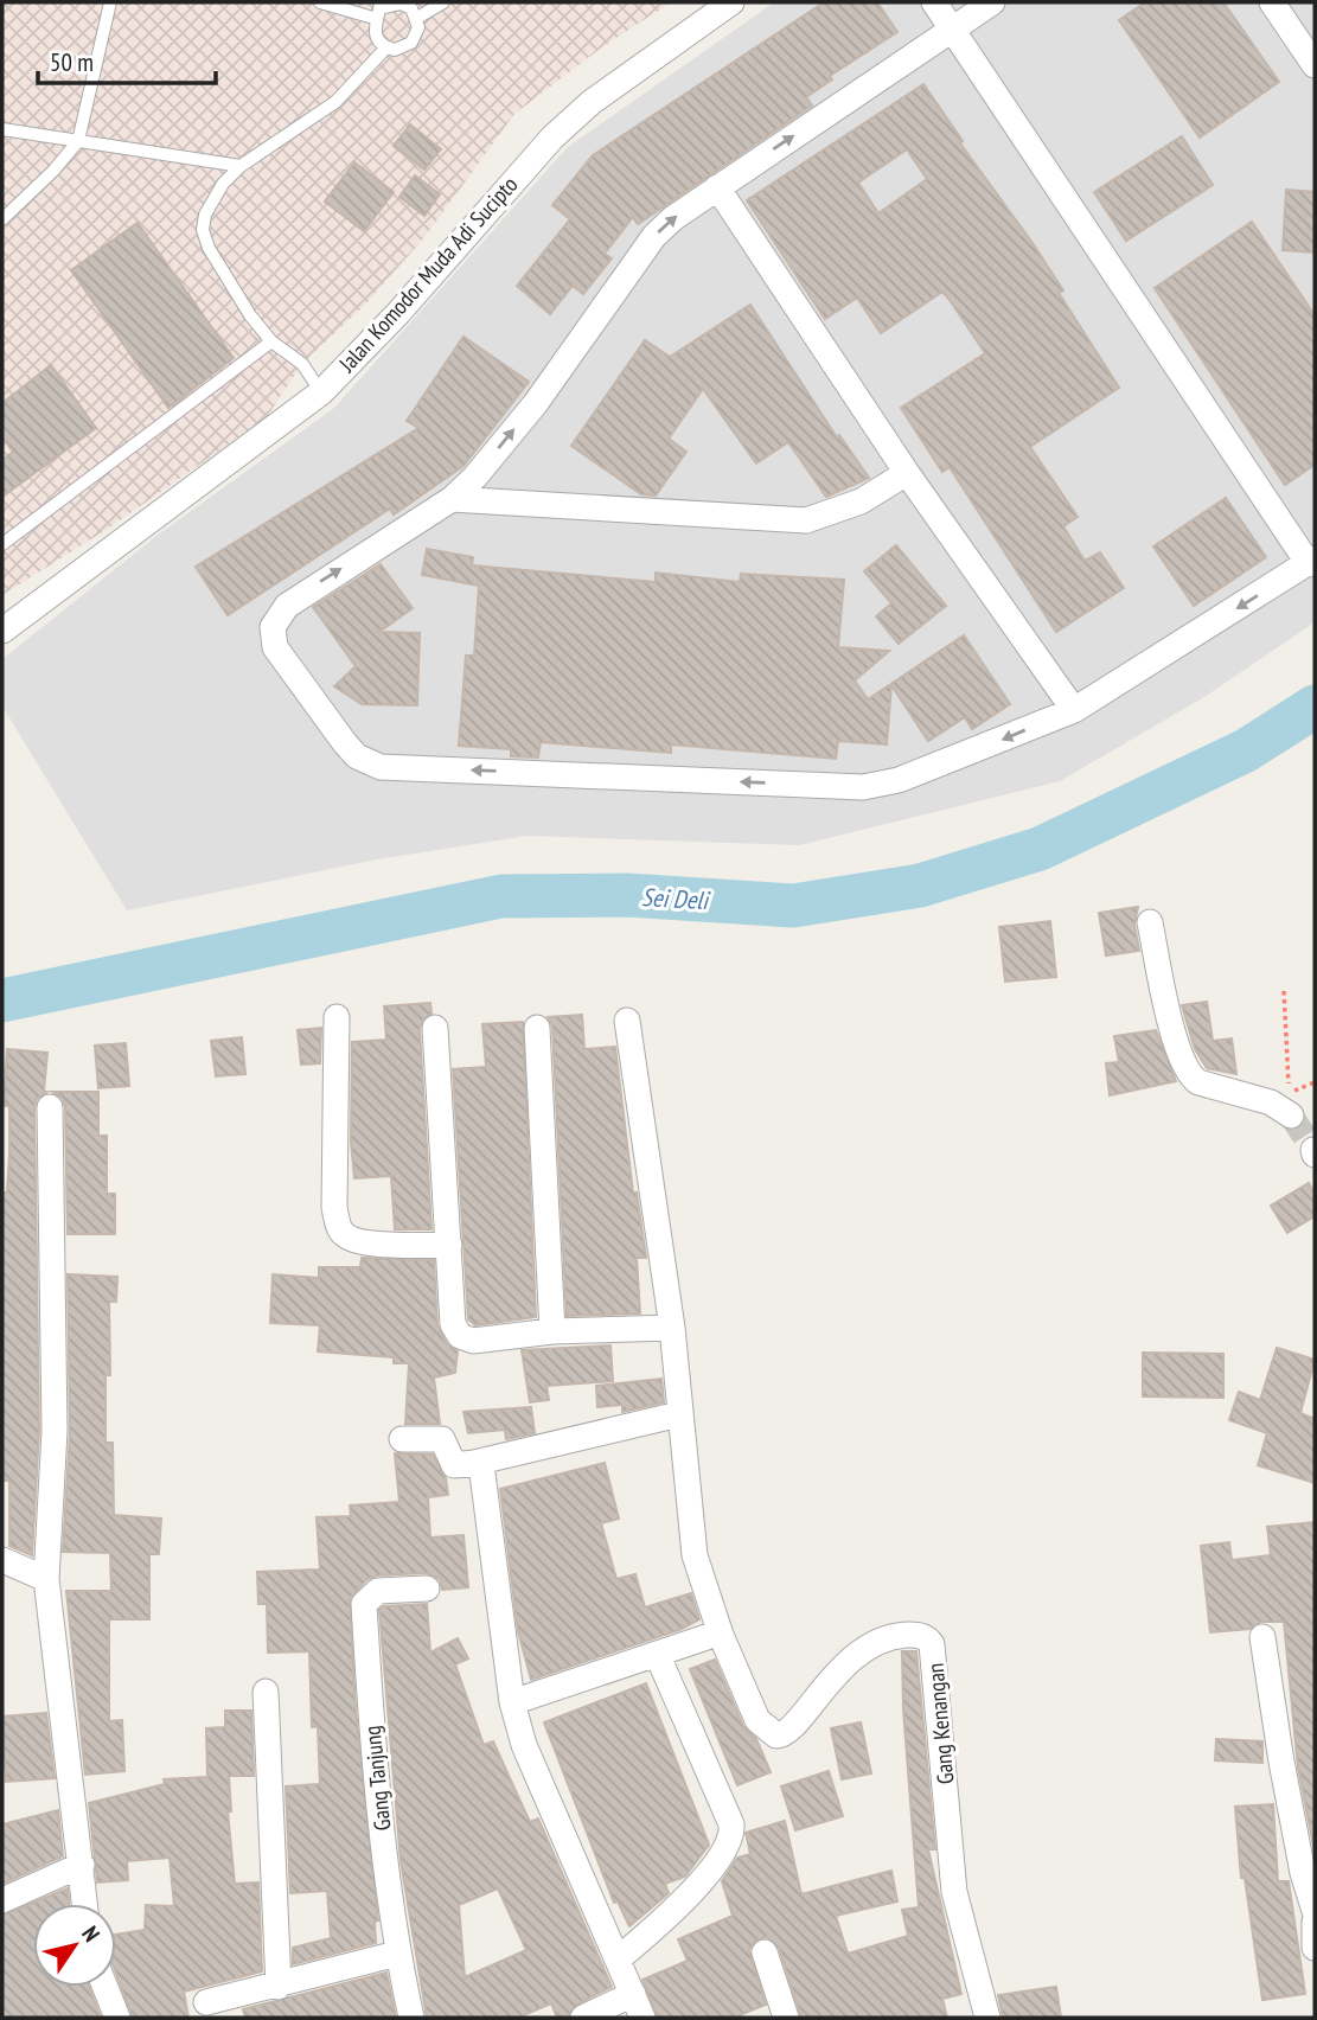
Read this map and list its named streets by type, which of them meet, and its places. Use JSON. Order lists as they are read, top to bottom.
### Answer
{
  "streets": {
    "street": ["Jalan Komodor Muda Adi Sucipto", "Gang Kenangan", "Gang Tanjung"]
  },
  "water": ["Sei Deli"],
  "scale_bar": "50 m",
  "north": "top right"
}
